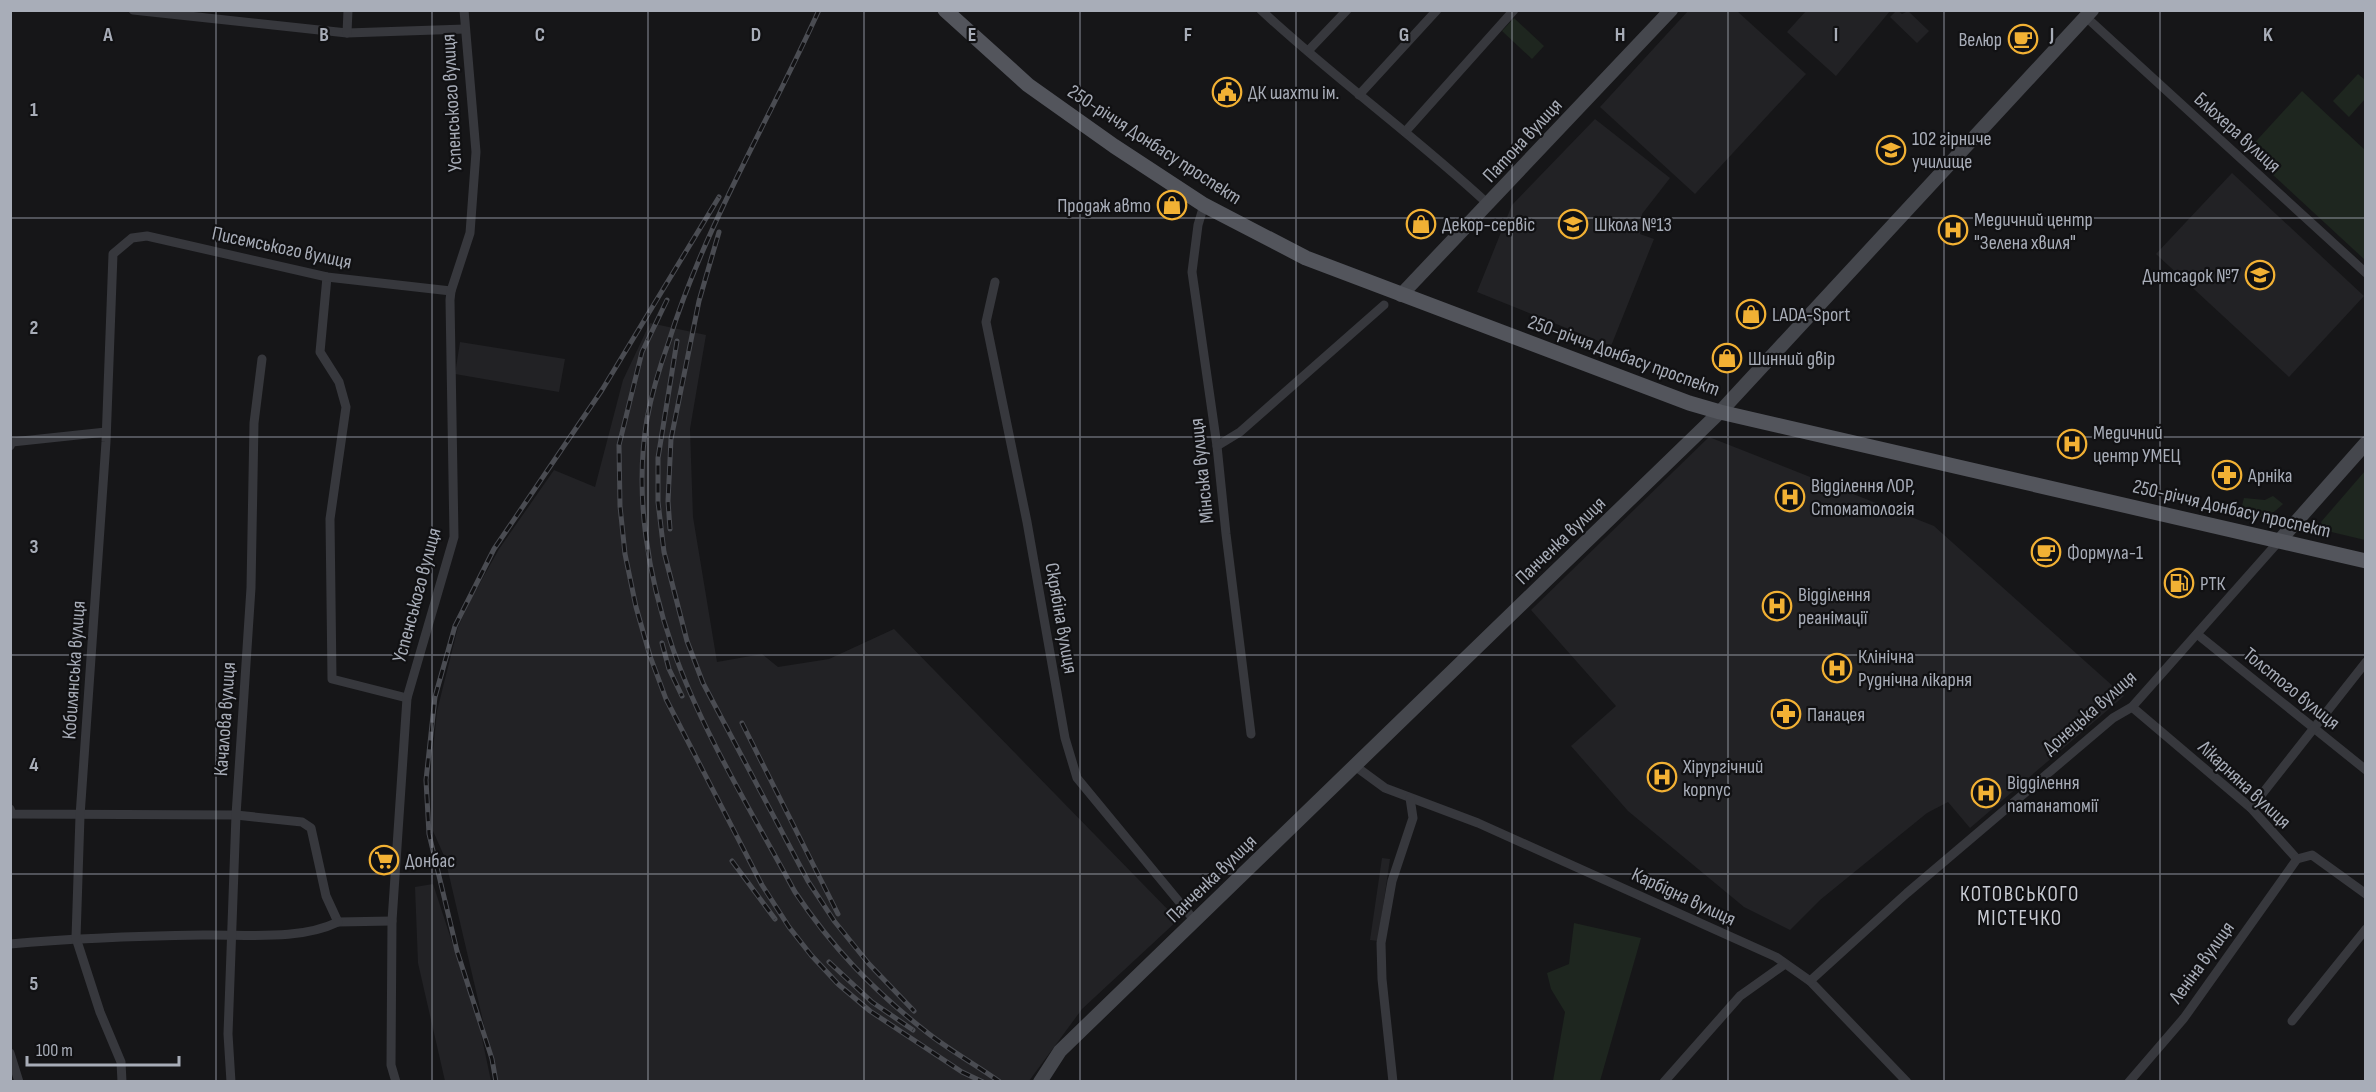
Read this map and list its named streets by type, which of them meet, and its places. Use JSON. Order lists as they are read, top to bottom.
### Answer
{
  "streets": {
    "main road": ["250-річчя Донбасу проспект"],
    "street": [
      "Успенського вулиця",
      "Блюхера вулиця",
      "Патона вулиця",
      "Писемського вулиця",
      "Мінська вулиця",
      "Панченка вулиця",
      "Скрябіна вулиця",
      "Кобилянська вулиця",
      "Толстого вулиця",
      "Донецька вулиця",
      "Качалова вулиця",
      "Лікарняна вулиця",
      "Карбідна вулиця",
      "Леніна вулиця"
    ]
  },
  "crossings": [
    ["Успенського вулиця", "Писемського вулиця"],
    ["Блюхера вулиця", "Панченка вулиця"],
    ["Патона вулиця", "250-річчя Донбасу проспект"],
    ["250-річчя Донбасу проспект", "Мінська вулиця"],
    ["250-річчя Донбасу проспект", "Панченка вулиця"],
    ["250-річчя Донбасу проспект", "Донецька вулиця"],
    ["Писемського вулиця", "Кобилянська вулиця"],
    ["Панченка вулиця", "Скрябіна вулиця"],
    ["Панченка вулиця", "Карбідна вулиця"],
    ["Толстого вулиця", "Донецька вулиця"],
    ["Донецька вулиця", "Лікарняна вулиця"],
    ["Донецька вулиця", "Карбідна вулиця"],
    ["Лікарняна вулиця", "Леніна вулиця"]
  ],
  "districts": ["КОТОВСЬКОГО МІСТЕЧКО"],
  "places": {
    "cafe": ["Велюр", "Формула-1"],
    "public building": ["ДК шахти ім."],
    "school or university": ["102 гірниче училище", "Школа №13", "Дитсадок №7"],
    "shop": [
      "Продаж авто",
      "Декор-сервіс",
      "LADA-Sport",
      "Шинний двір"
    ],
    "hospital": [
      "Медичний центр \"Зелена хвиля\"",
      "Медичний центр УМЕЦ",
      "Відділення ЛОР, Стоматологія",
      "Відділення реанімації",
      "Клінічна Руднічна лікарня",
      "Хірургічний корпус",
      "Відділення патанатомії"
    ],
    "pharmacy": ["Арніка", "Панацея"],
    "fuel station": ["РТК"],
    "supermarket": ["Донбас"]
  },
  "scale_bar": "100 m",
  "grid": {
    "columns": [
      "A",
      "B",
      "C",
      "D",
      "E",
      "F",
      "G",
      "H",
      "I",
      "J",
      "K"
    ],
    "rows": [
      "1",
      "2",
      "3",
      "4",
      "5"
    ]
  }
}
